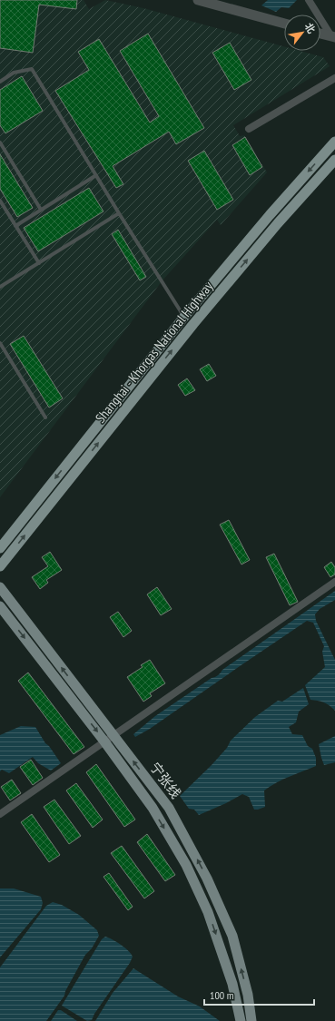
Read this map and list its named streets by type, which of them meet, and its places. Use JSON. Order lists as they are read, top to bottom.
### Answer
{
  "streets": {
    "highway": ["Shanghai - Khorgas National Highway"],
    "main road": ["宁张线"]
  },
  "scale_bar": "100 m",
  "north": "top right"
}
